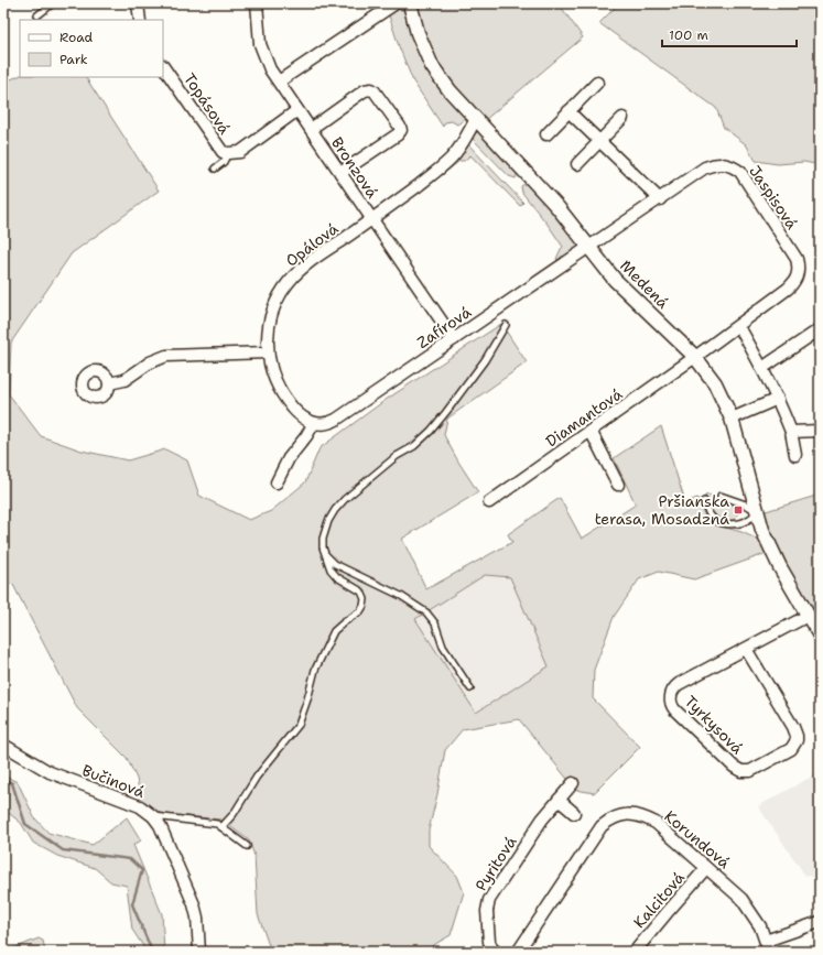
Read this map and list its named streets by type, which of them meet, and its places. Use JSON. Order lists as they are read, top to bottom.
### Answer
{
  "streets": {
    "street": [
      "Topásová",
      "Bronzová",
      "Jaspisová",
      "Opálová",
      "Medená",
      "Zafírová",
      "Diamantová",
      "Tyrkysová",
      "Bučinová",
      "Korundová",
      "Pyritová",
      "Kalcitová"
    ]
  },
  "crossings": [
    ["Topásová", "Bronzová"],
    ["Bronzová", "Opálová"],
    ["Bronzová", "Zafírová"],
    ["Jaspisová", "Medená"],
    ["Jaspisová", "Zafírová"],
    ["Jaspisová", "Diamantová"],
    ["Opálová", "Medená"],
    ["Opálová", "Zafírová"],
    ["Medená", "Zafírová"],
    ["Medená", "Diamantová"],
    ["Medená", "Tyrkysová"],
    ["Korundová", "Kalcitová"]
  ],
  "places": {
    "transit": ["Pršianska terasa, Mosadzná"]
  },
  "legend": ["Road", "Park"],
  "scale_bar": "100 m"
}
